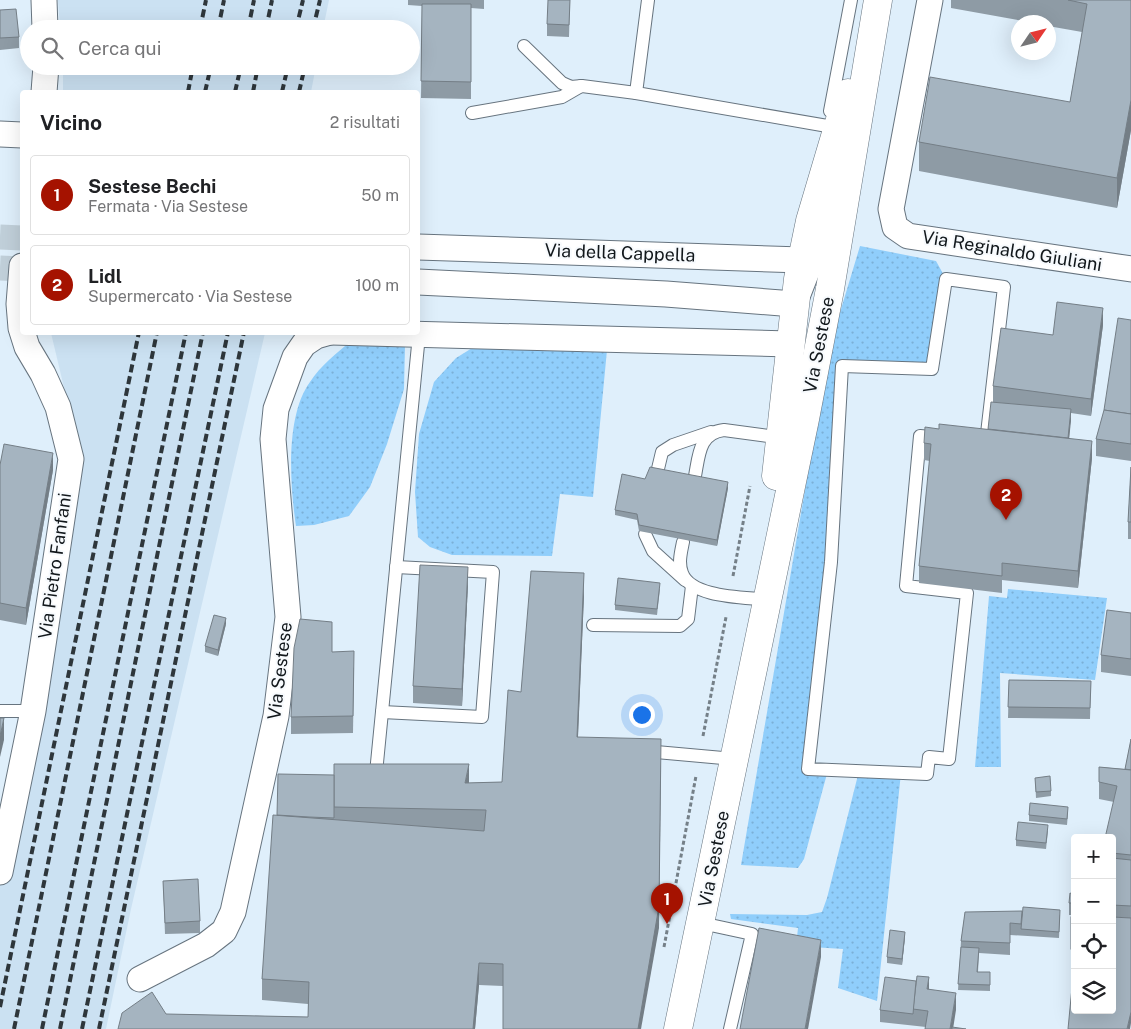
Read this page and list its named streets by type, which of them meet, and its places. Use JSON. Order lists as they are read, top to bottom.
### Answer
{
  "streets": {
    "main road": ["Via Sestese"],
    "street": ["Via Reginaldo Giuliani", "Via della Cappella", "Via Pietro Fanfani"]
  },
  "crossings": [
    ["Via della Cappella", "Via Sestese"]
  ],
  "north": "top right",
  "page": {
    "search": "Cerca qui",
    "heading": ["Vicino", "2 risultati"],
    "list": [
      {
        "mark": "1",
        "name": "Sestese Bechi",
        "note": "Fermata · Via Sestese",
        "value": "50 m"
      },
      {
        "mark": "2",
        "name": "Lidl",
        "note": "Supermercato · Via Sestese",
        "value": "100 m"
      }
    ],
    "pins": ["2", "1"],
    "map_buttons": ["+", "−"]
  }
}
